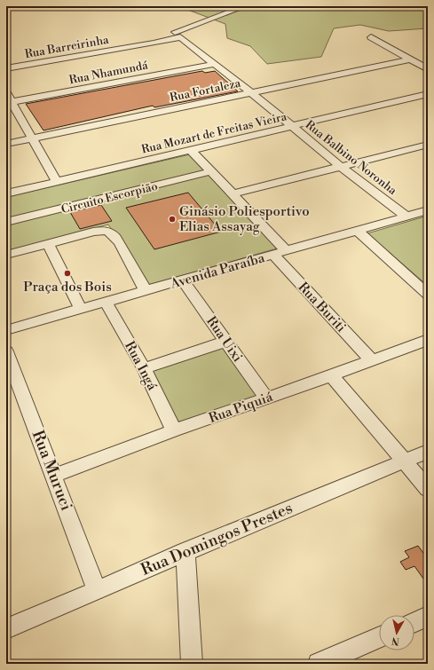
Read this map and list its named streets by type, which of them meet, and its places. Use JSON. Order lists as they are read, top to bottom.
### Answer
{
  "streets": {
    "street": [
      "Rua Barreirinha",
      "Rua Nhamundá",
      "Rua Fortaleza",
      "Rua Mozart de Freitas Vieira",
      "Rua Balbino Noronha",
      "Circuito Escorpião",
      "Avenida Paraíba",
      "Rua Buriti",
      "Rua Uixi",
      "Rua Ingá",
      "Rua Piquiá",
      "Rua Muruci",
      "Rua Domingos Prestes"
    ]
  },
  "crossings": [
    ["Rua Barreirinha", "Rua Balbino Noronha"],
    ["Rua Nhamundá", "Rua Balbino Noronha"],
    ["Rua Fortaleza", "Rua Balbino Noronha"],
    ["Rua Mozart de Freitas Vieira", "Rua Balbino Noronha"],
    ["Rua Mozart de Freitas Vieira", "Rua Buriti"],
    ["Rua Balbino Noronha", "Avenida Paraíba"],
    ["Circuito Escorpião", "Rua Buriti"],
    ["Avenida Paraíba", "Rua Buriti"],
    ["Avenida Paraíba", "Rua Uixi"],
    ["Avenida Paraíba", "Rua Ingá"],
    ["Rua Buriti", "Rua Piquiá"],
    ["Rua Uixi", "Rua Piquiá"],
    ["Rua Ingá", "Rua Piquiá"],
    ["Rua Piquiá", "Rua Muruci"],
    ["Rua Muruci", "Rua Domingos Prestes"]
  ],
  "places": ["Ginásio Poliesportivo Elias Assayag", "Praça dos Bois"],
  "north": "bottom"
}
